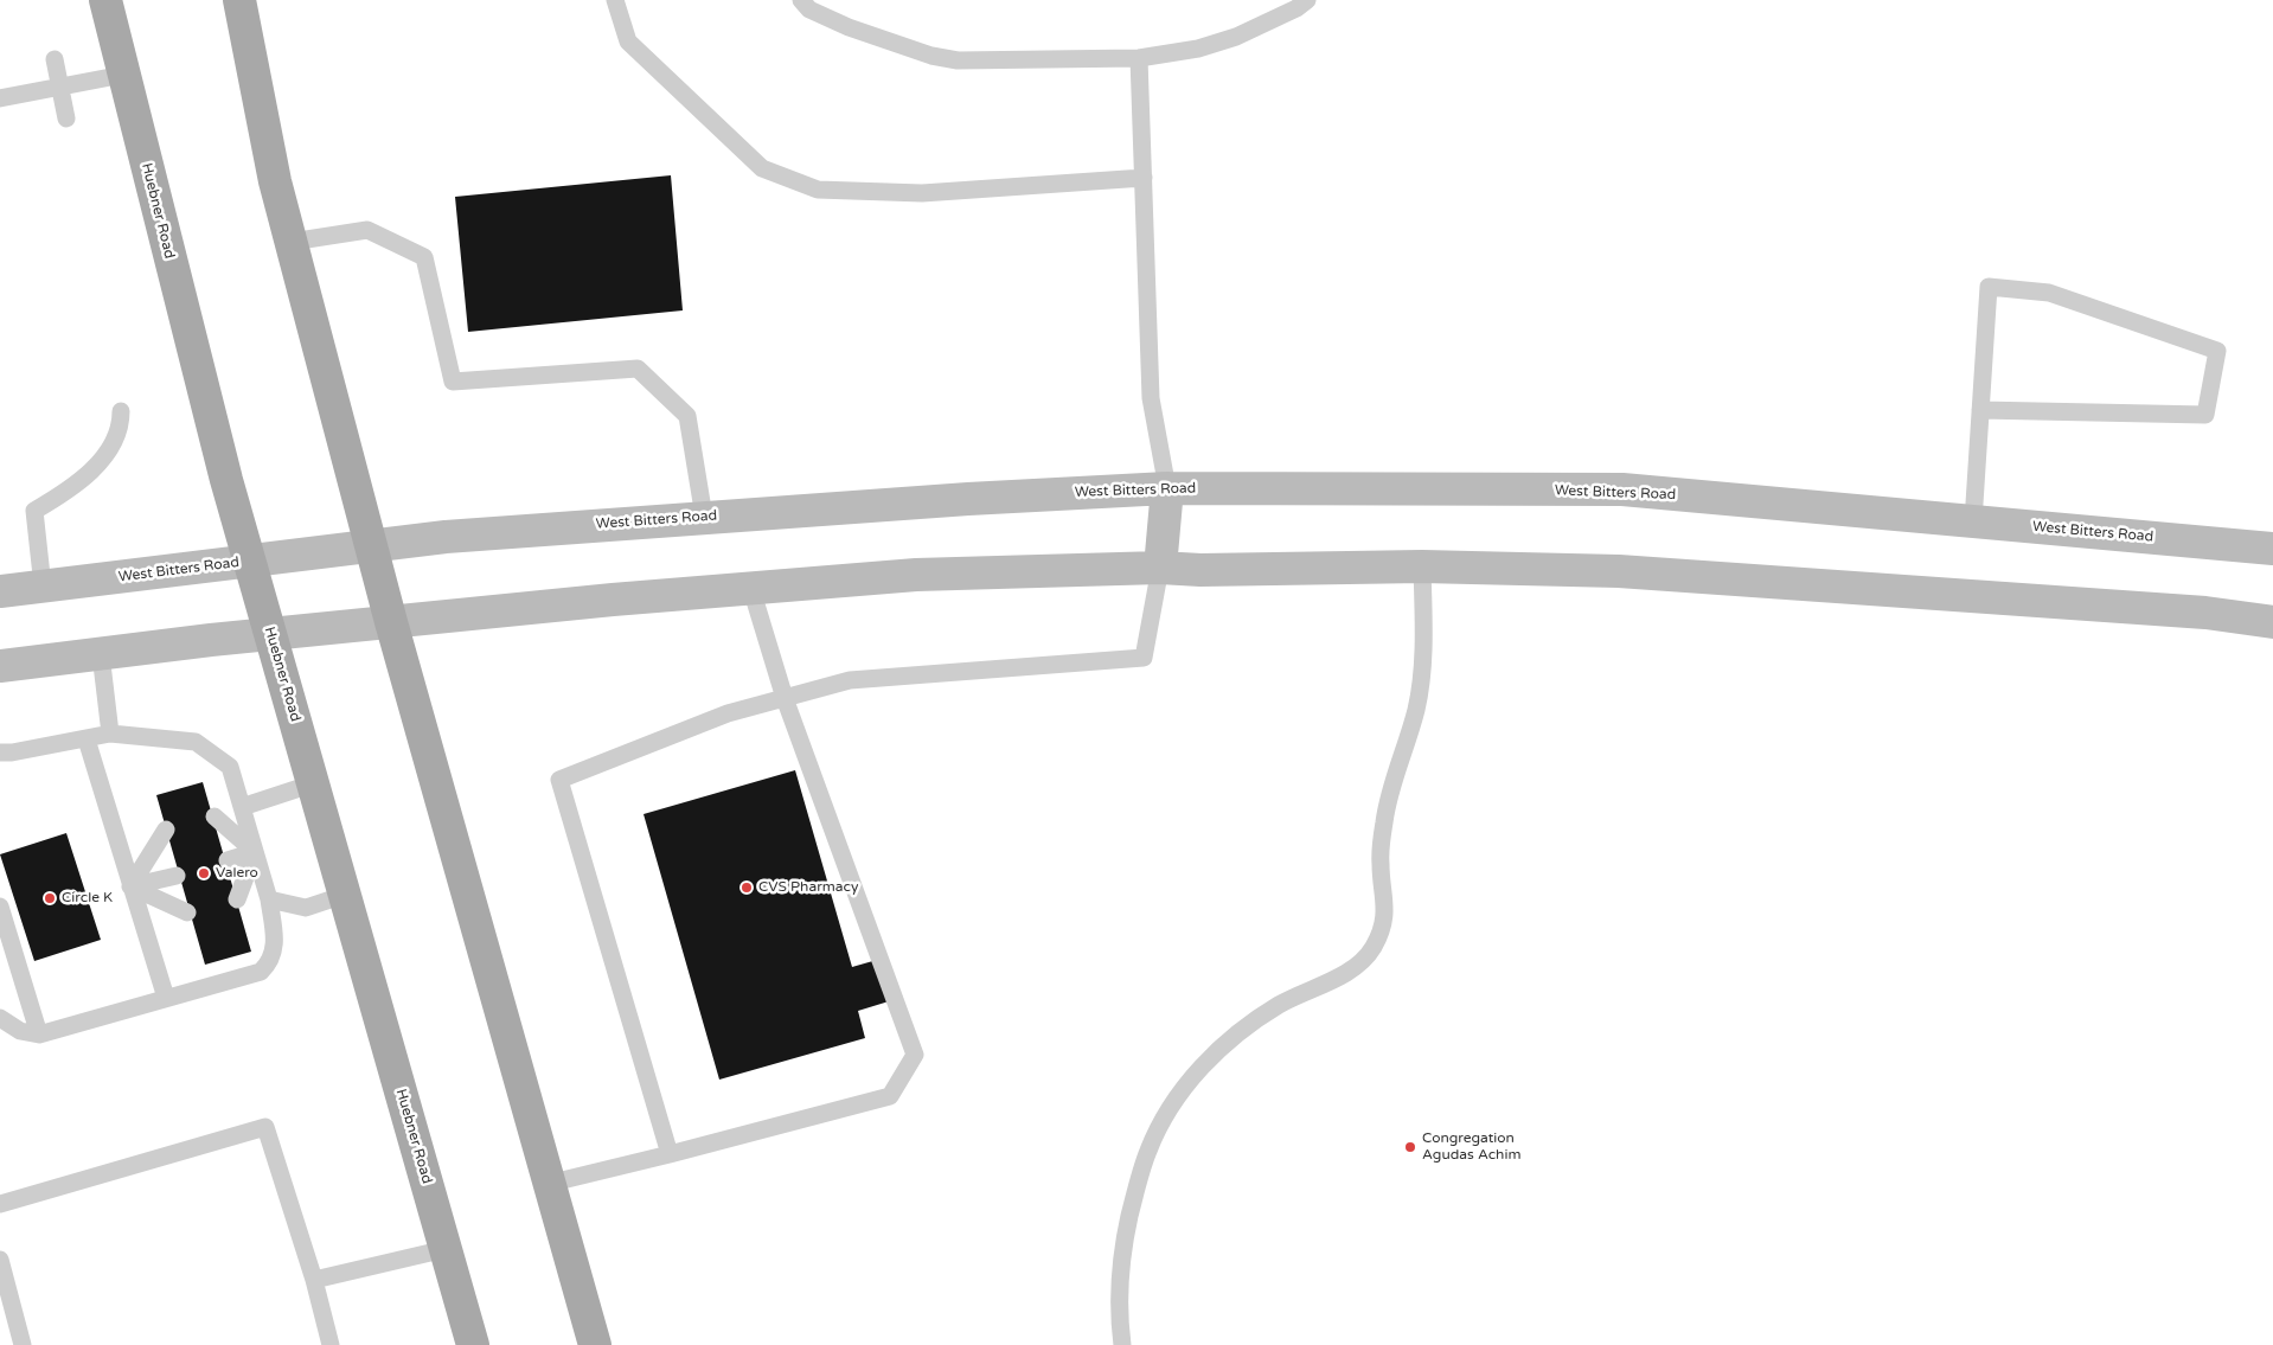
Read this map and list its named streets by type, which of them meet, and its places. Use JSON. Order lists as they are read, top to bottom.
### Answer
{
  "streets": {
    "main road": ["Huebner Road", "West Bitters Road"]
  },
  "crossings": [
    ["Huebner Road", "West Bitters Road"]
  ],
  "places": [
    "Valero",
    "CVS Pharmacy",
    "Circle K",
    "Congregation Agudas Achim"
  ]
}
